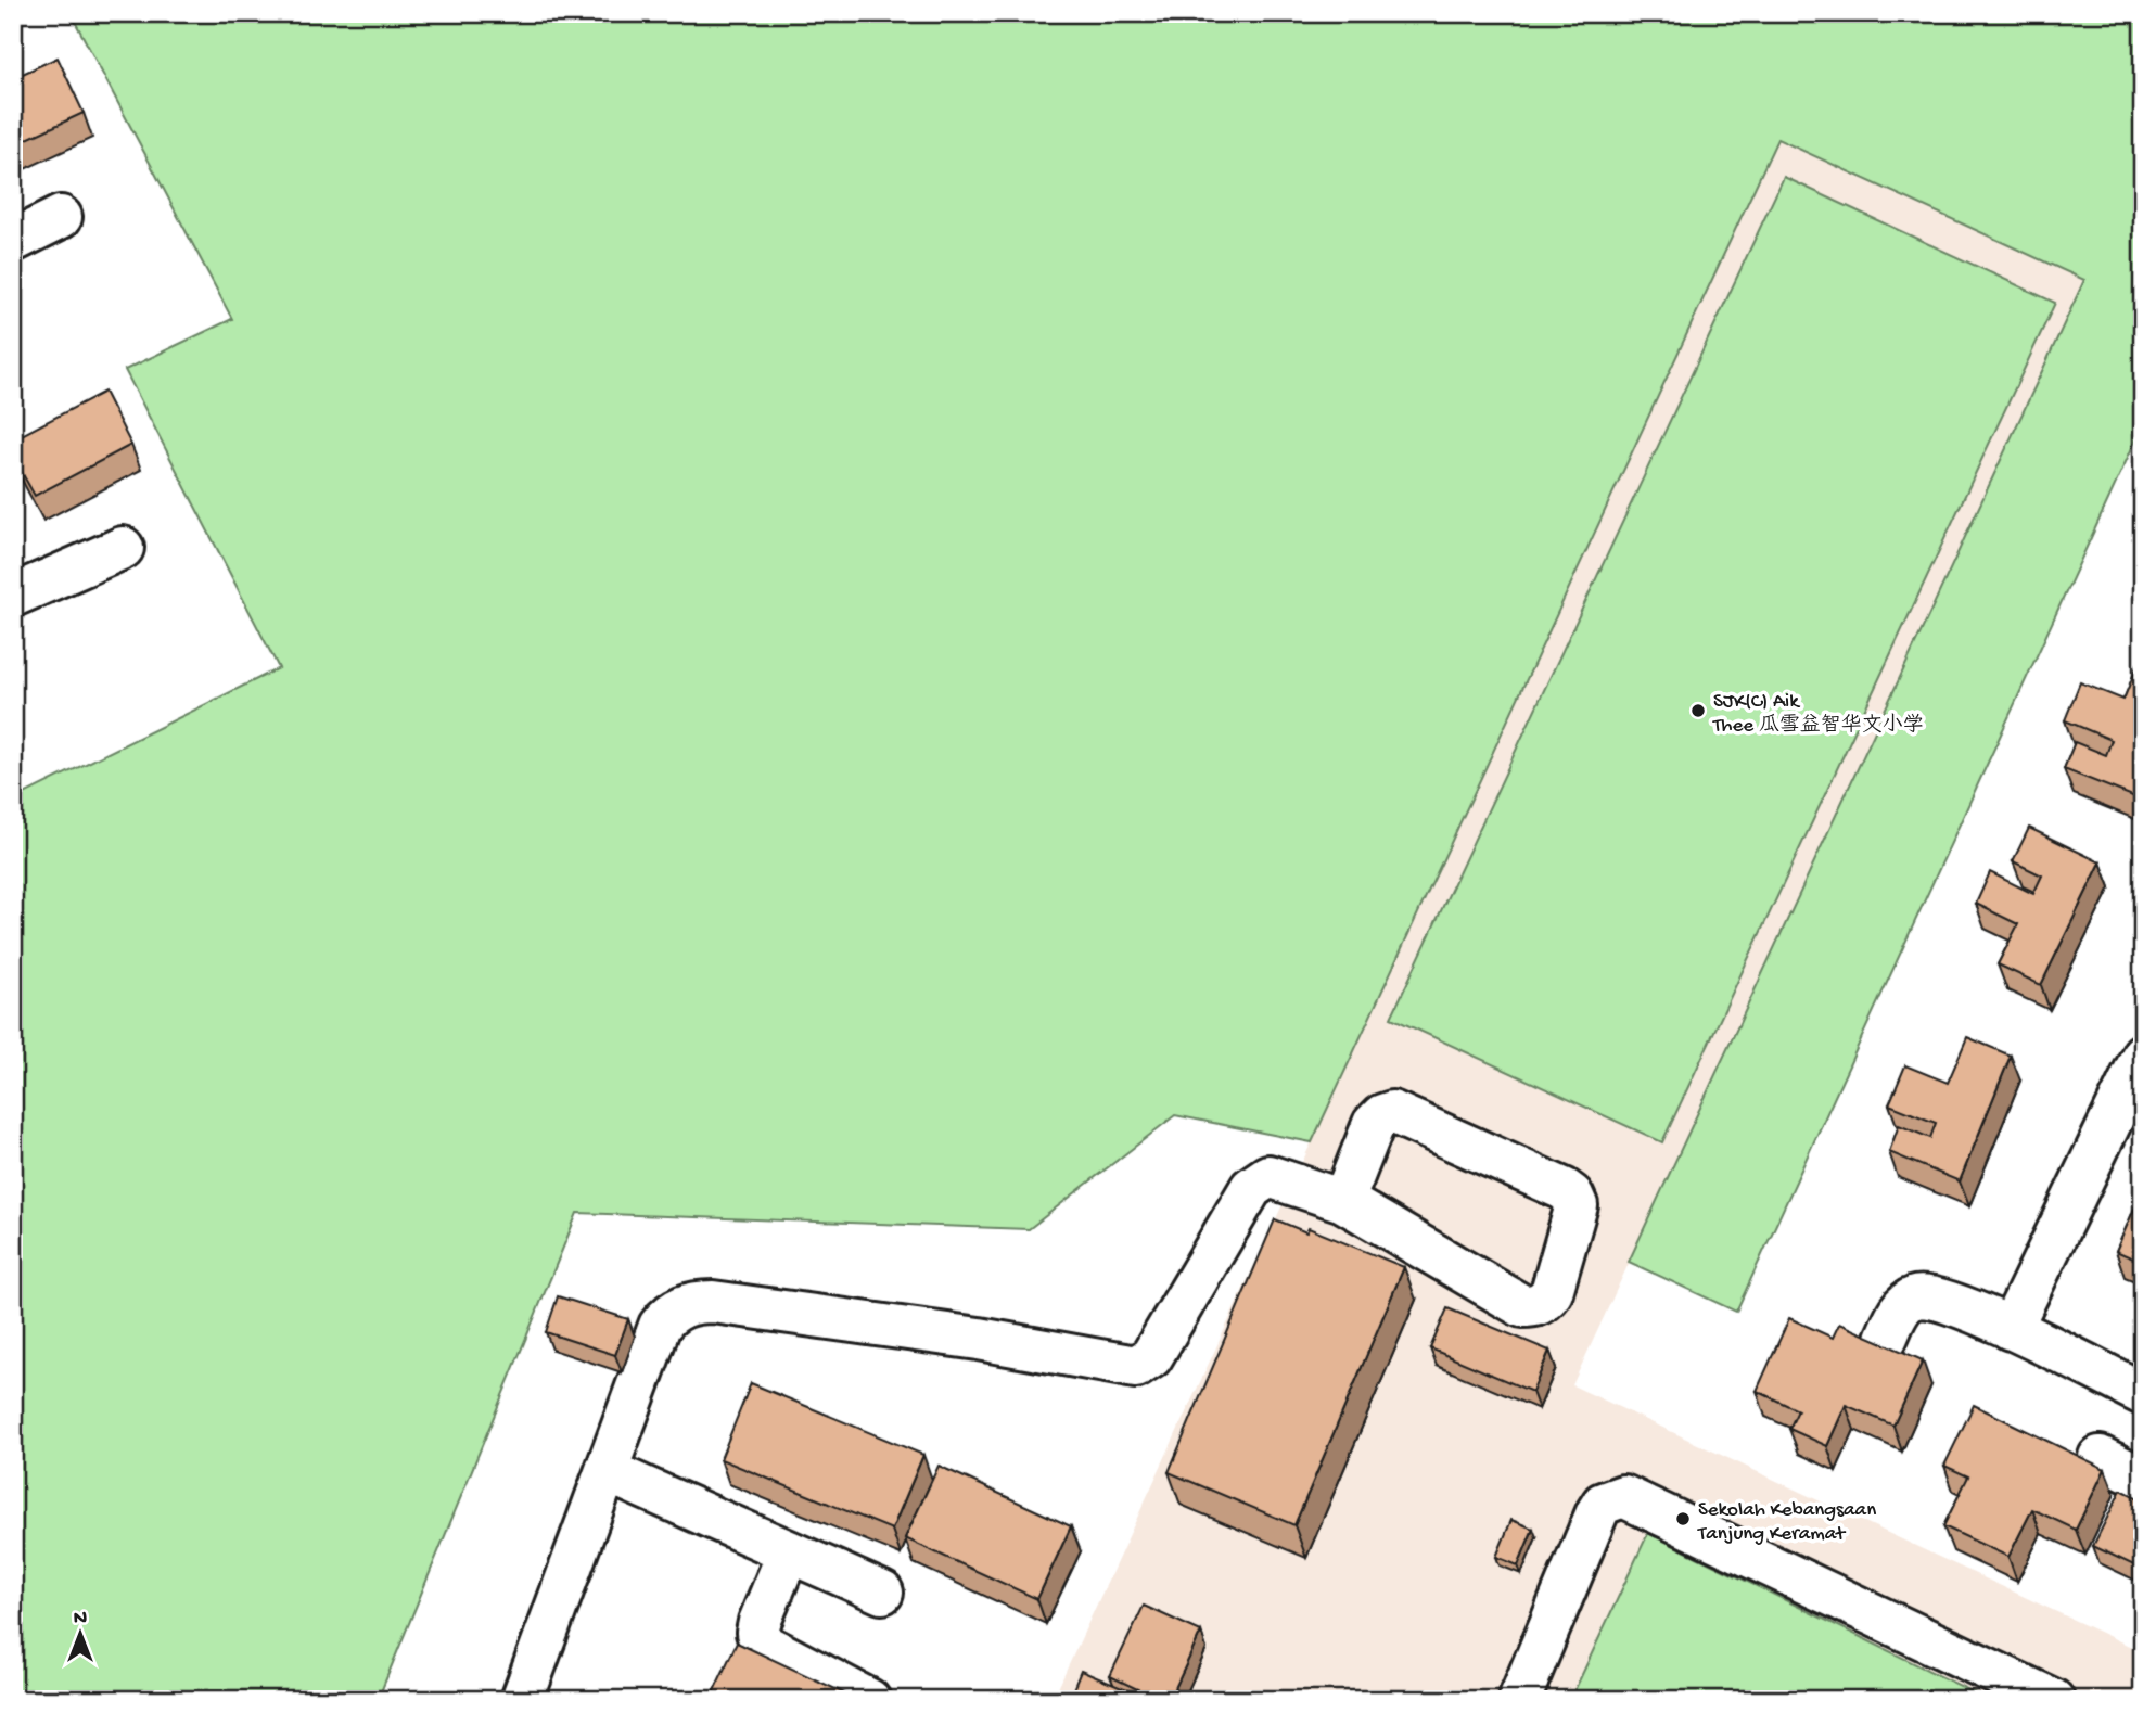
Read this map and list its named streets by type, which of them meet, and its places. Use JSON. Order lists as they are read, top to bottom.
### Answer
{
  "places": ["SJK(C) Aik Thee 瓜雪益智华文小学", "Sekolah Kebangsaan Tanjung Keramat"],
  "north": "top"
}
